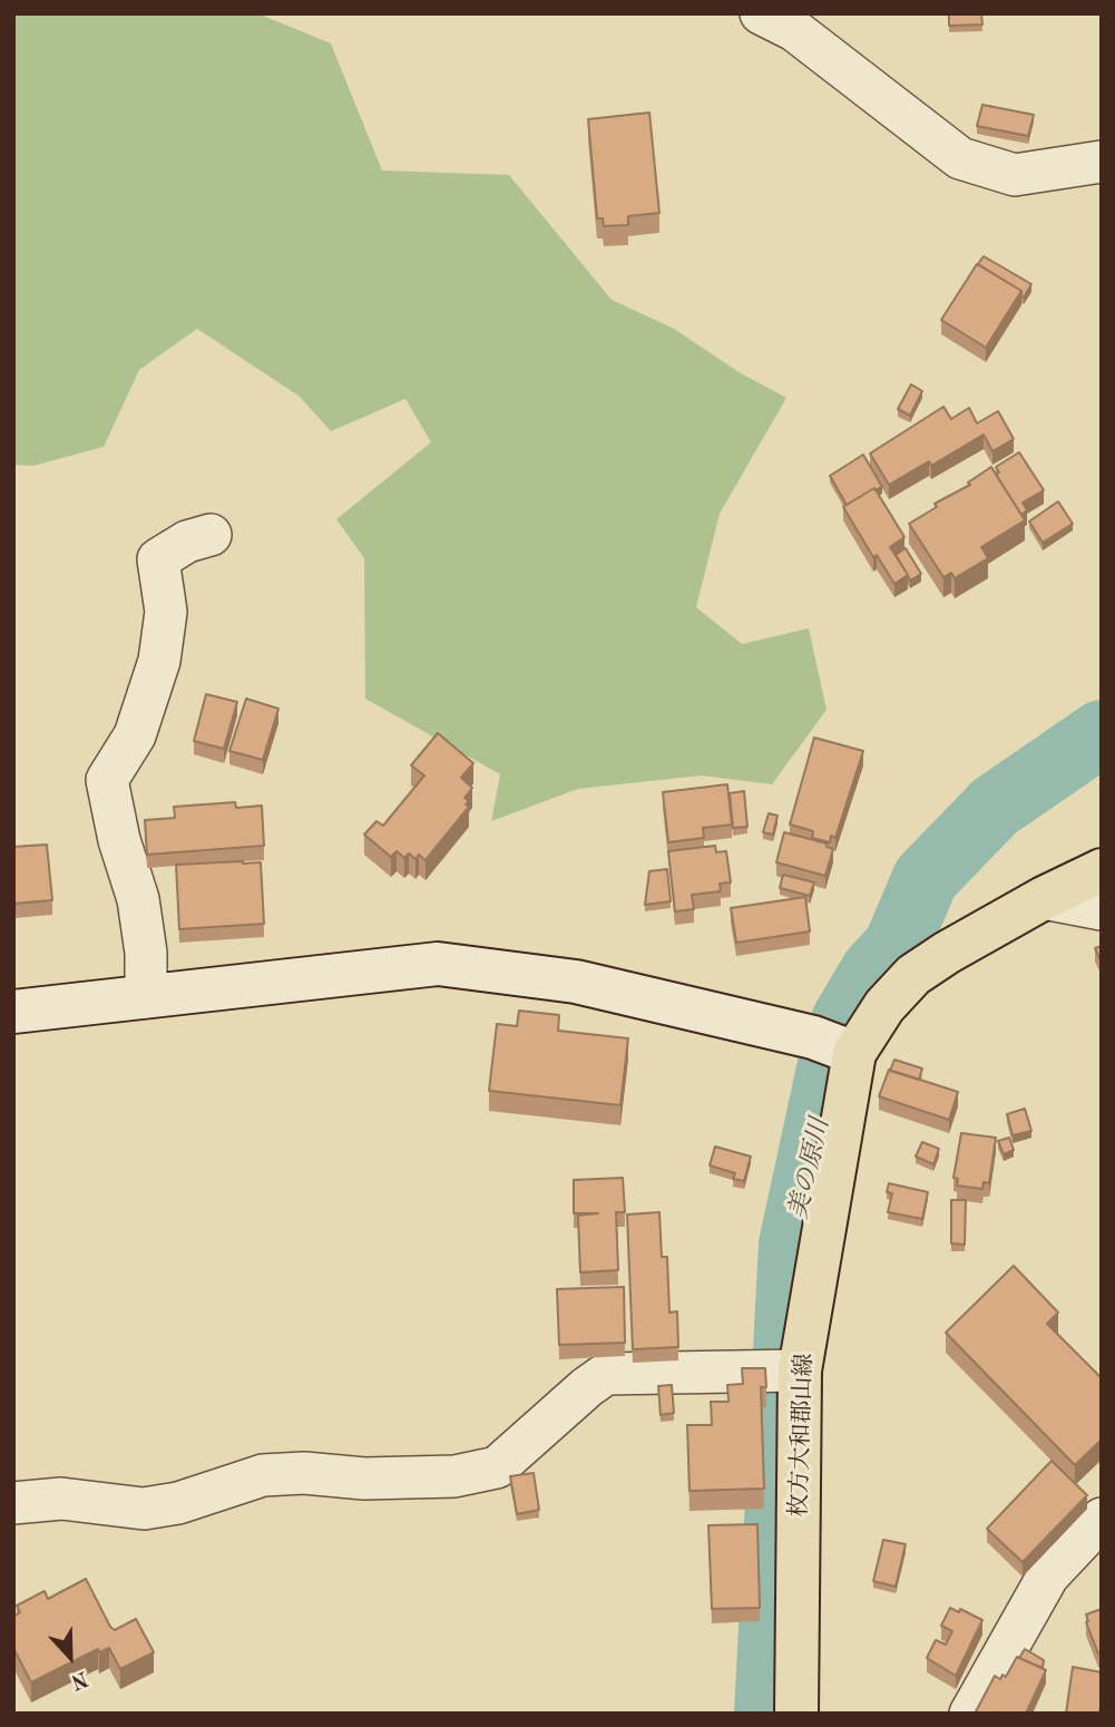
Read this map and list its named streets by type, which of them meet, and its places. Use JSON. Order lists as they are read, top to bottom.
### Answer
{
  "streets": {
    "main road": ["枚方大和郡山線"]
  },
  "water": ["美の原川"],
  "north": "bottom"
}
